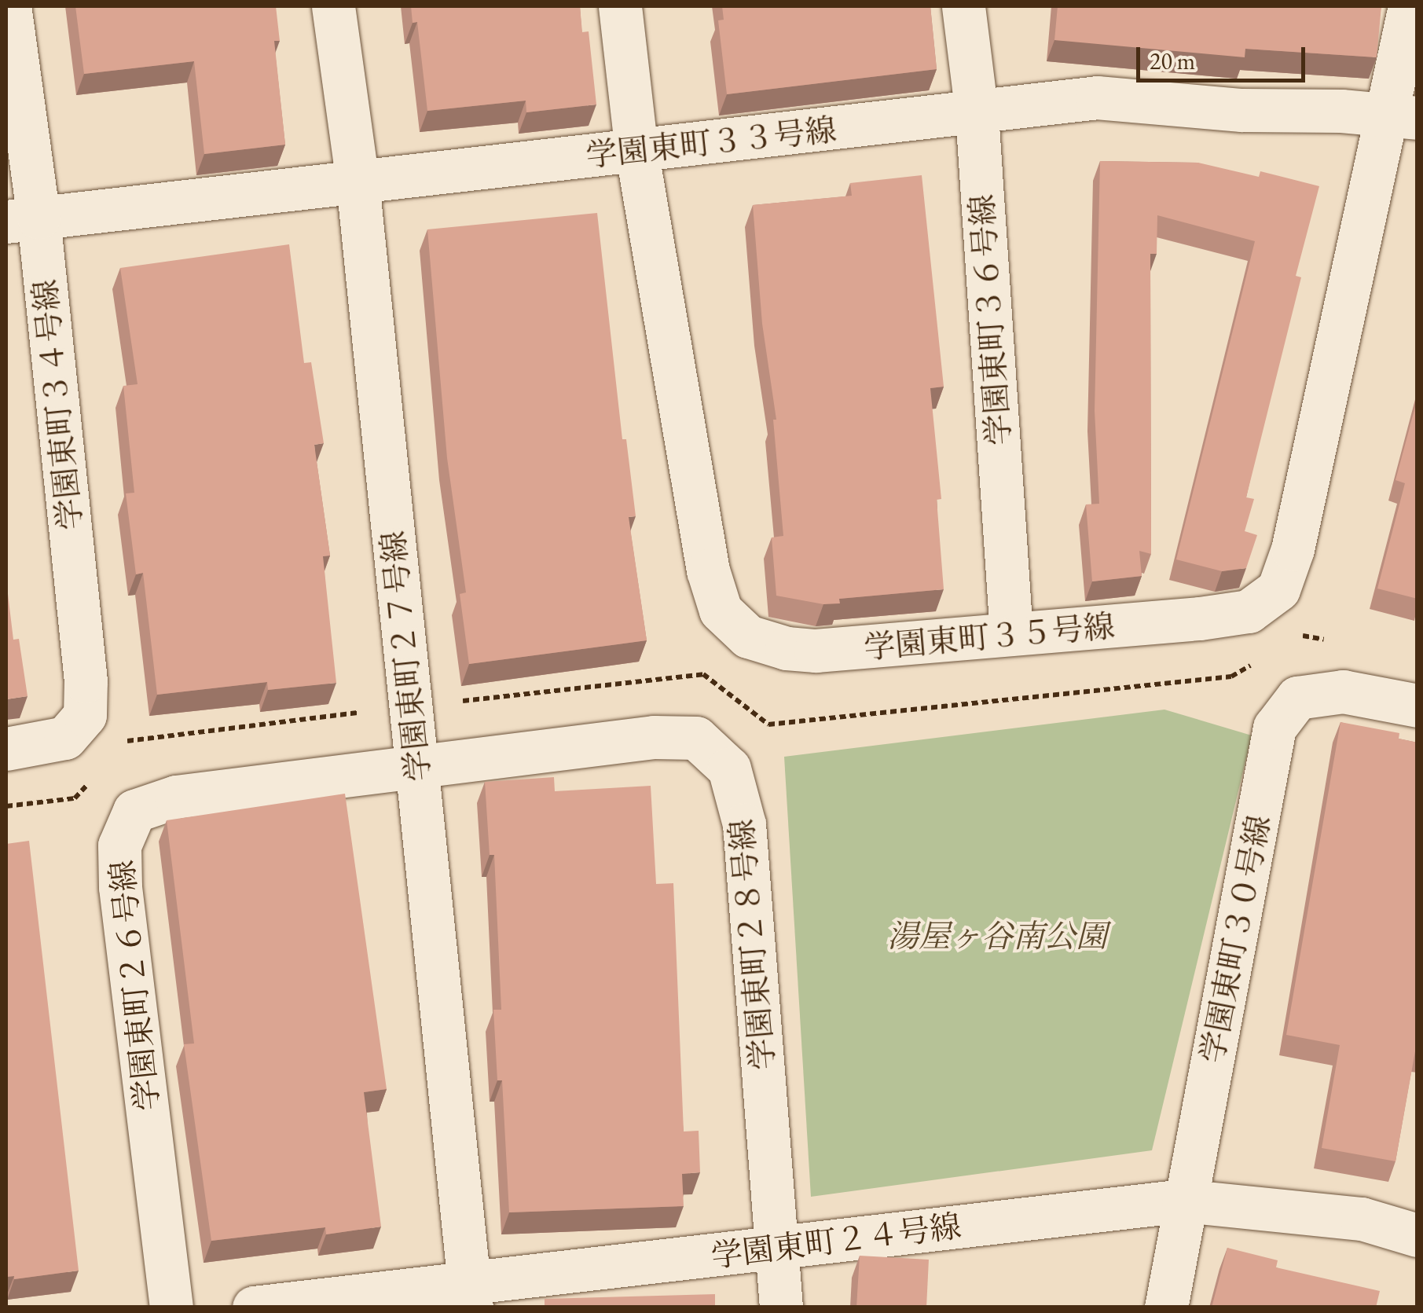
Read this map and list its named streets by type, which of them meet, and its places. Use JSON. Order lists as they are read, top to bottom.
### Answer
{
  "streets": {
    "street": [
      "学園東町３３号線",
      "学園東町３６号線",
      "学園東町３４号線",
      "学園東町３５号線",
      "学園東町２７号線",
      "学園東町３０号線",
      "学園東町２８号線",
      "学園東町２６号線",
      "学園東町２４号線"
    ]
  },
  "crossings": [
    ["学園東町３３号線", "学園東町３６号線"],
    ["学園東町３３号線", "学園東町３４号線"],
    ["学園東町３３号線", "学園東町３５号線"],
    ["学園東町３３号線", "学園東町２７号線"],
    ["学園東町３６号線", "学園東町３５号線"],
    ["学園東町２７号線", "学園東町２８号線"],
    ["学園東町２７号線", "学園東町２６号線"],
    ["学園東町２７号線", "学園東町２４号線"],
    ["学園東町３０号線", "学園東町２４号線"],
    ["学園東町２８号線", "学園東町２６号線"],
    ["学園東町２８号線", "学園東町２４号線"]
  ],
  "parks": ["湯屋ヶ谷南公園"],
  "scale_bar": "20 m"
}
